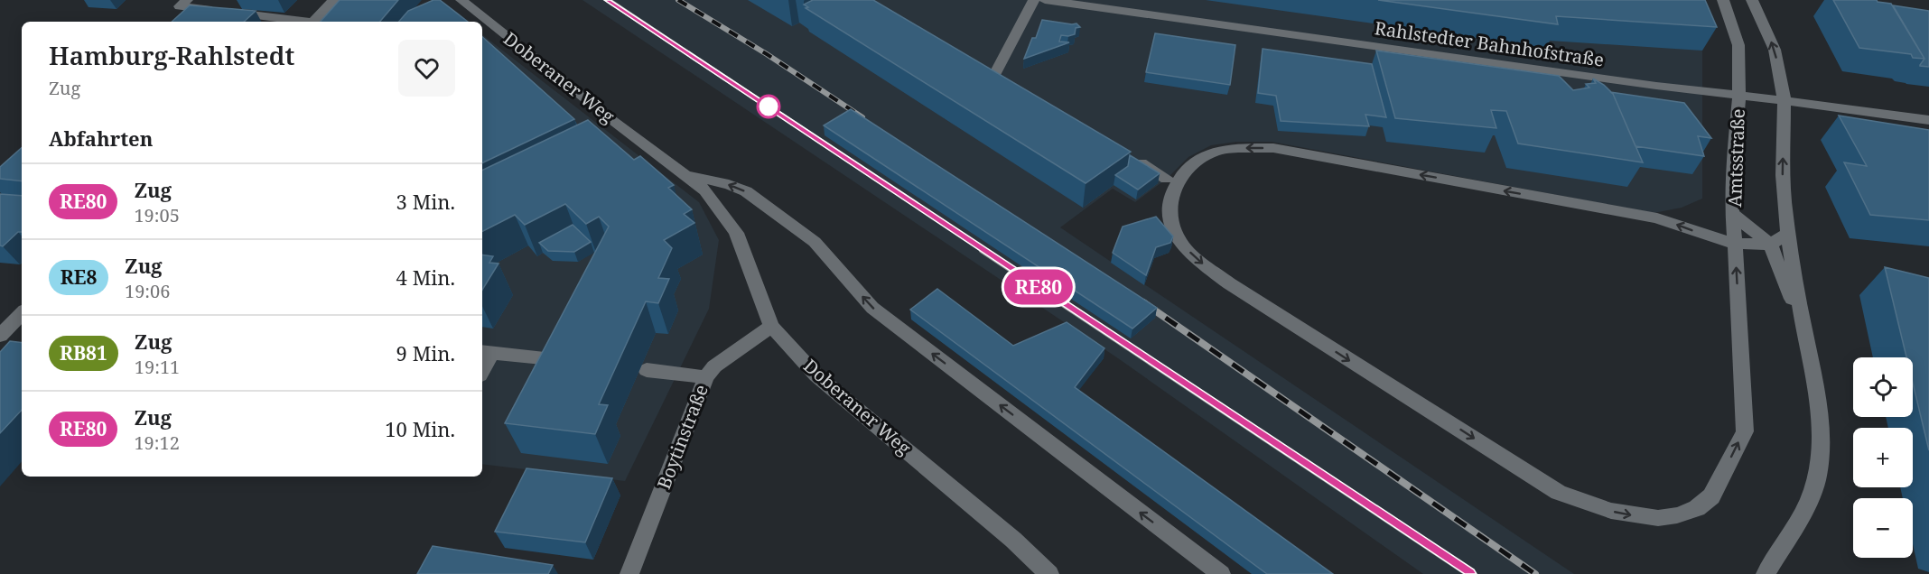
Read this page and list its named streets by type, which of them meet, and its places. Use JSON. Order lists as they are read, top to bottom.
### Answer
{
  "streets": {
    "street": [
      "Rahlstedter Bahnhofstraße",
      "Doberaner Weg",
      "Amtsstraße",
      "Boytinstraße"
    ]
  },
  "crossings": [
    ["Rahlstedter Bahnhofstraße", "Amtsstraße"],
    ["Doberaner Weg", "Boytinstraße"]
  ],
  "page": {
    "on_map": "RE80",
    "heading": [
      ["Hamburg-Rahlstedt", "Zug"],
      "Abfahrten"
    ],
    "list": [
      {
        "mark": "RE80",
        "name": "Zug",
        "note": "19:05",
        "value": "3 Min."
      },
      {
        "mark": "RE8",
        "name": "Zug",
        "note": "19:06",
        "value": "4 Min."
      },
      {
        "mark": "RB81",
        "name": "Zug",
        "note": "19:11",
        "value": "9 Min."
      },
      {
        "mark": "RE80",
        "name": "Zug",
        "note": "19:12",
        "value": "10 Min."
      }
    ],
    "map_buttons": ["+", "−"]
  }
}
